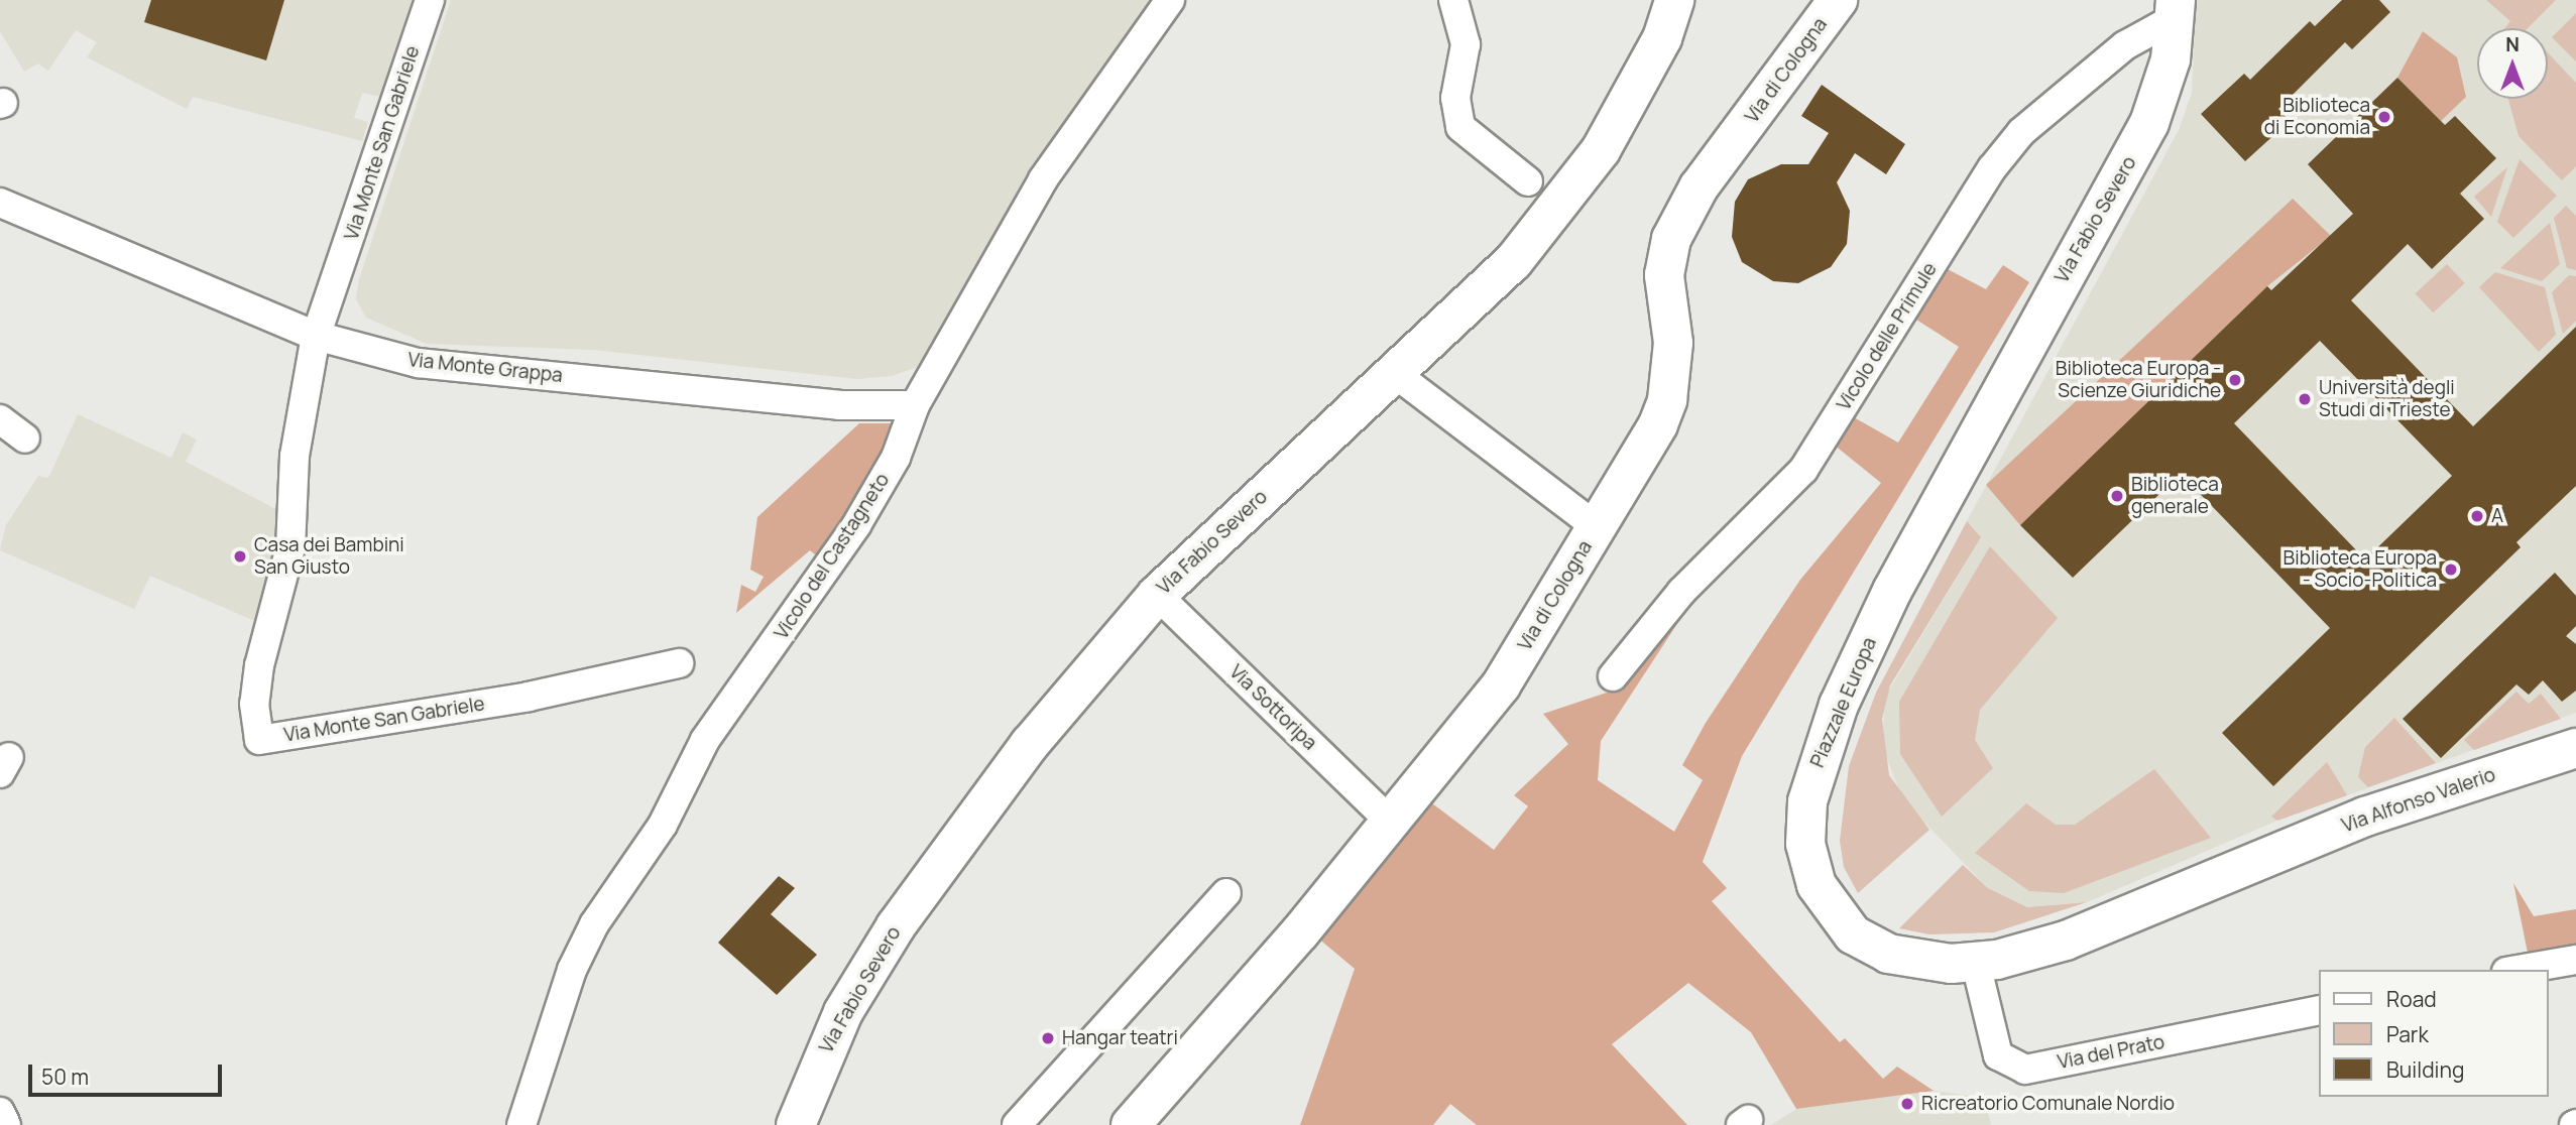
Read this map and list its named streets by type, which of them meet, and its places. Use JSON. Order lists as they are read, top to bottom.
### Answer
{
  "streets": {
    "main road": [
      "Via di Cologna",
      "Via Fabio Severo",
      "Piazzale Europa",
      "Via Alfonso Valerio"
    ],
    "street": [
      "Via Monte San Gabriele",
      "Vicolo delle Primule",
      "Via Monte Grappa",
      "Vicolo del Castagneto",
      "Via Sottoripa",
      "Via del Prato"
    ]
  },
  "crossings": [
    ["Via di Cologna", "Via Sottoripa"],
    ["Via Monte San Gabriele", "Via Monte Grappa"],
    ["Via Fabio Severo", "Vicolo delle Primule"],
    ["Via Fabio Severo", "Piazzale Europa"],
    ["Via Fabio Severo", "Via Sottoripa"],
    ["Via Monte Grappa", "Vicolo del Castagneto"],
    ["Piazzale Europa", "Via Alfonso Valerio"],
    ["Piazzale Europa", "Via del Prato"]
  ],
  "places": [
    "Biblioteca di Economia",
    "Biblioteca Europa - Scienze Giuridiche",
    "Università degli Studi di Trieste",
    "Biblioteca generale",
    "A",
    "Casa dei Bambini San Giusto",
    "Biblioteca Europa - Socio-Politica",
    "Hangar teatri",
    "Ricreatorio Comunale Nordio"
  ],
  "legend": ["Road", "Park", "Building"],
  "scale_bar": "50 m",
  "north": "top"
}
